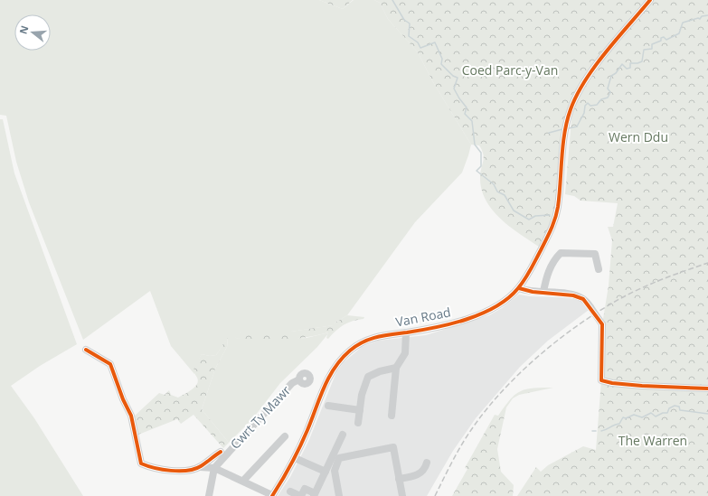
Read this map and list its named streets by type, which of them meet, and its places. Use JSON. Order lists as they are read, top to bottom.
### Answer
{
  "streets": {
    "street": ["Van Road", "Cwrt Ty Mawr"]
  },
  "parks": ["Coed Parc-y-Van", "Wern Ddu", "The Warren"],
  "north": "left"
}
